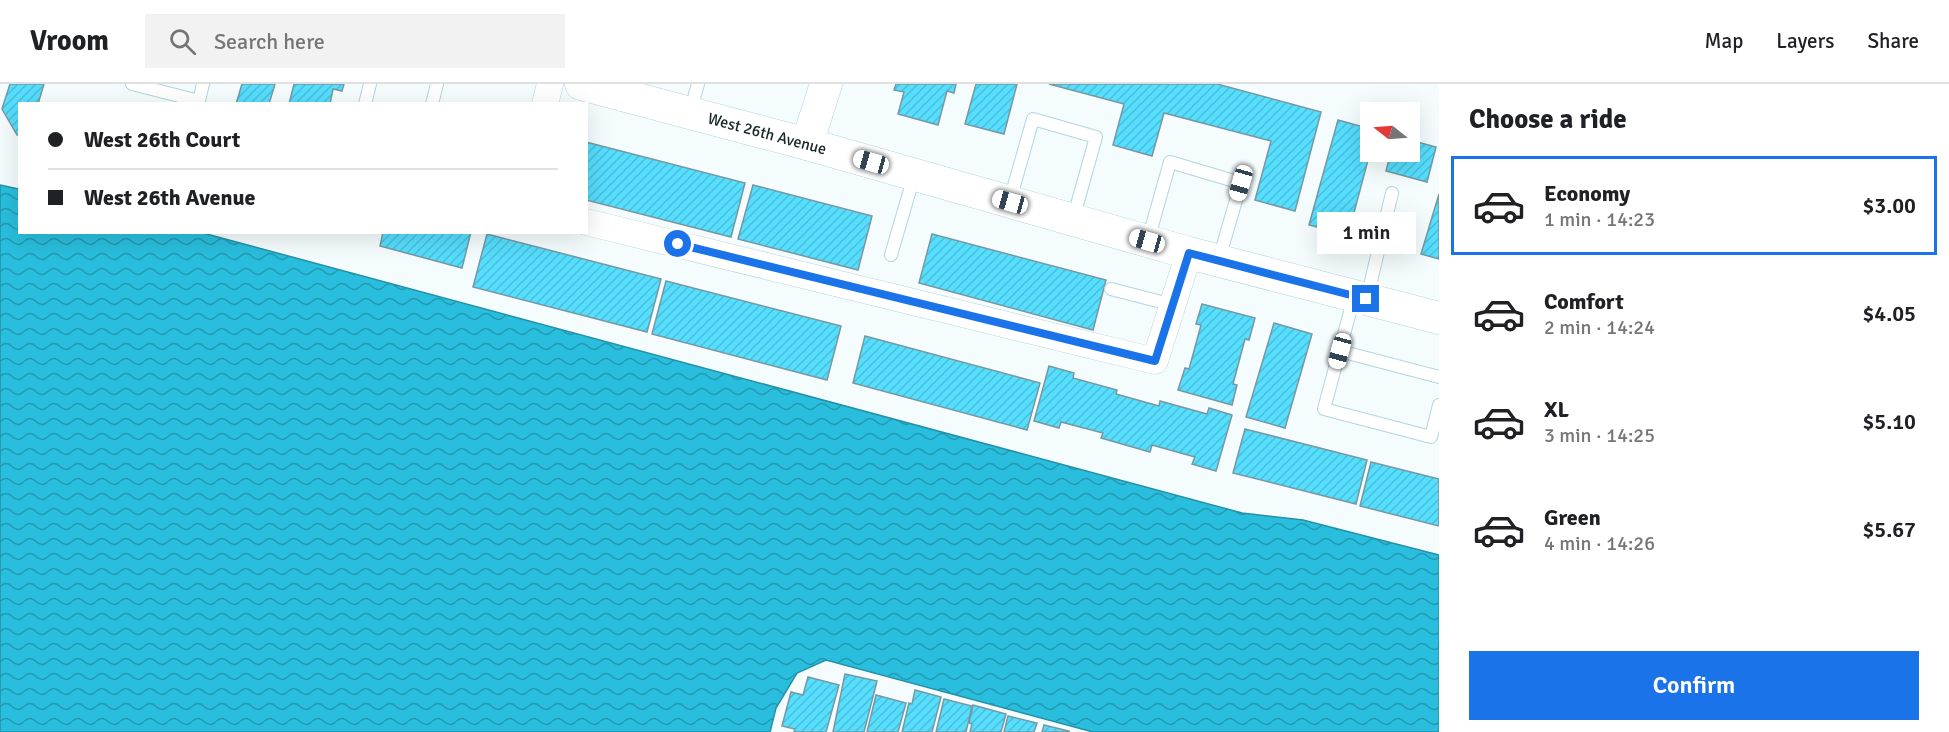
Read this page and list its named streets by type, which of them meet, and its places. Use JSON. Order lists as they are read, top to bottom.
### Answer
{
  "streets": {
    "street": ["West 26th Avenue"]
  },
  "north": "left",
  "page": {
    "header": "Vroom",
    "search": "Search here",
    "nav": ["Map", "Layers", "Share"],
    "heading": "Choose a ride",
    "banner": ["West 26th Court", "West 26th Avenue"],
    "list": [
      {
        "name": "Economy",
        "note": "1 min · 14:23",
        "value": "$3.00"
      },
      {
        "name": "Comfort",
        "note": "2 min · 14:24",
        "value": "$4.05"
      },
      {
        "name": "XL",
        "note": "3 min · 14:25",
        "value": "$5.10"
      },
      {
        "name": "Green",
        "note": "4 min · 14:26",
        "value": "$5.67"
      }
    ],
    "bubble": "1 min",
    "buttons": "Confirm"
  }
}
